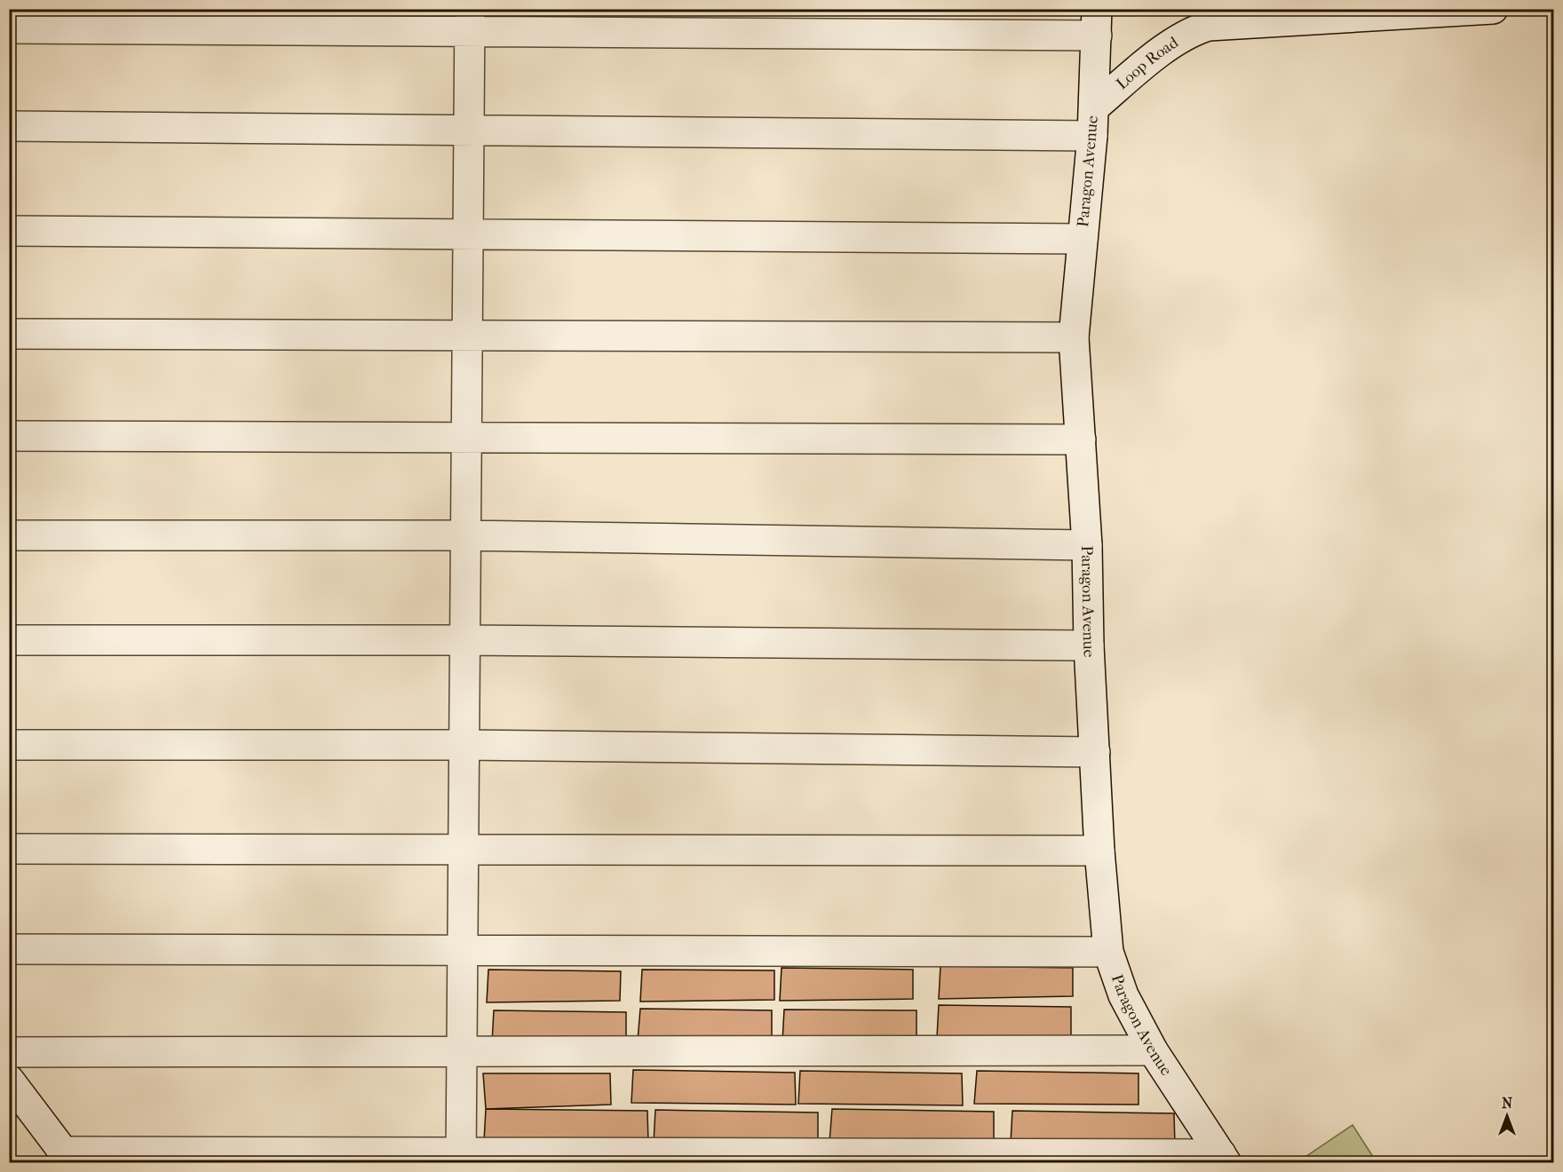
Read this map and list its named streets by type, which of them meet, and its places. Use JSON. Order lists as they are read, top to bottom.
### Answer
{
  "streets": {
    "street": ["Loop Road", "Paragon Avenue"]
  },
  "crossings": [
    ["Loop Road", "Paragon Avenue"]
  ],
  "north": "top"
}
